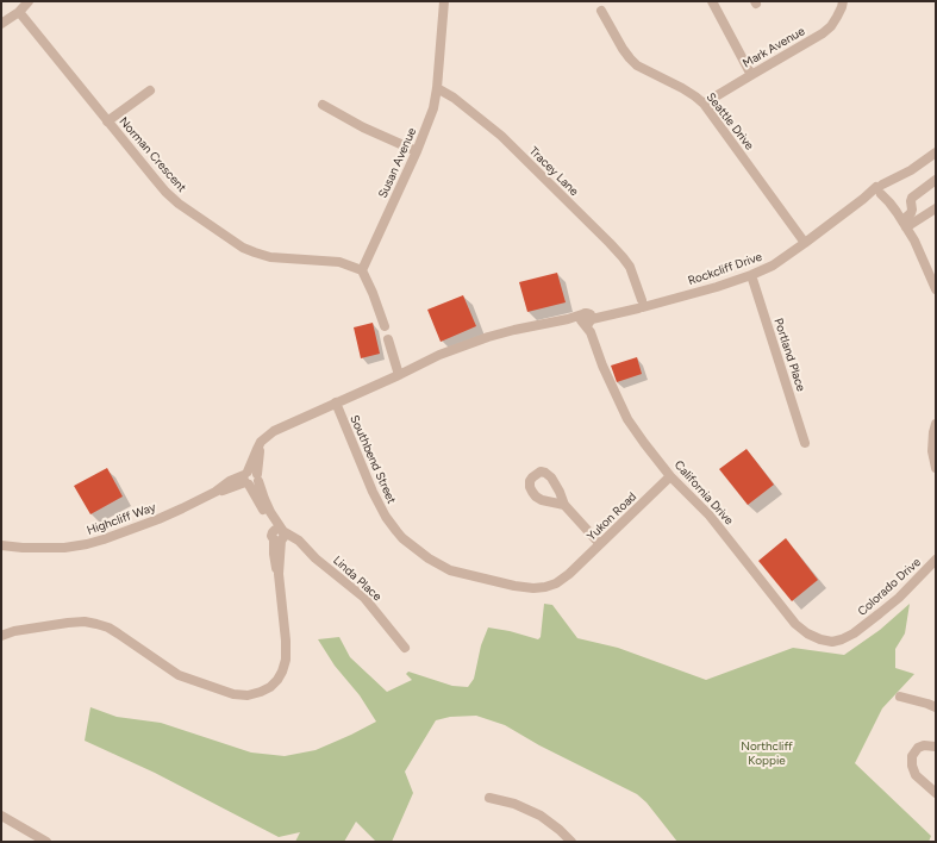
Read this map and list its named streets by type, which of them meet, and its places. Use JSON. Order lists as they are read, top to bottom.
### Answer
{
  "streets": {
    "street": [
      "Mark Avenue",
      "Seattle Drive",
      "Norman Crescent",
      "Susan Avenue",
      "Tracey Lane",
      "Rockcliff Drive",
      "Portland Place",
      "Southbend Street",
      "California Drive",
      "Yukon Road",
      "Highcliff Way",
      "Linda Place",
      "Colorado Drive"
    ]
  },
  "crossings": [
    ["Mark Avenue", "Seattle Drive"],
    ["Seattle Drive", "Rockcliff Drive"],
    ["Norman Crescent", "Susan Avenue"],
    ["Susan Avenue", "Tracey Lane"],
    ["Tracey Lane", "Rockcliff Drive"],
    ["Rockcliff Drive", "Portland Place"],
    ["Rockcliff Drive", "California Drive"],
    ["Southbend Street", "Yukon Road"],
    ["California Drive", "Yukon Road"],
    ["California Drive", "Colorado Drive"]
  ],
  "parks": ["Northcliff Koppie"]
}
